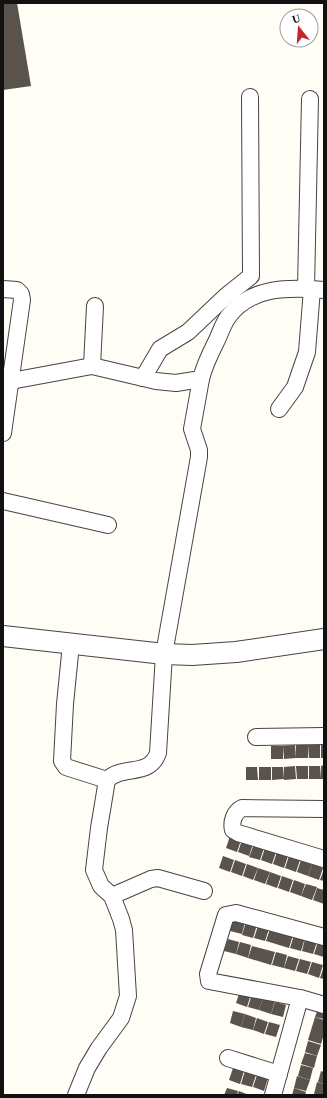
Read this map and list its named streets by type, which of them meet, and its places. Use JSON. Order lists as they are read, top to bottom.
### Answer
{
  "north": "top"
}
